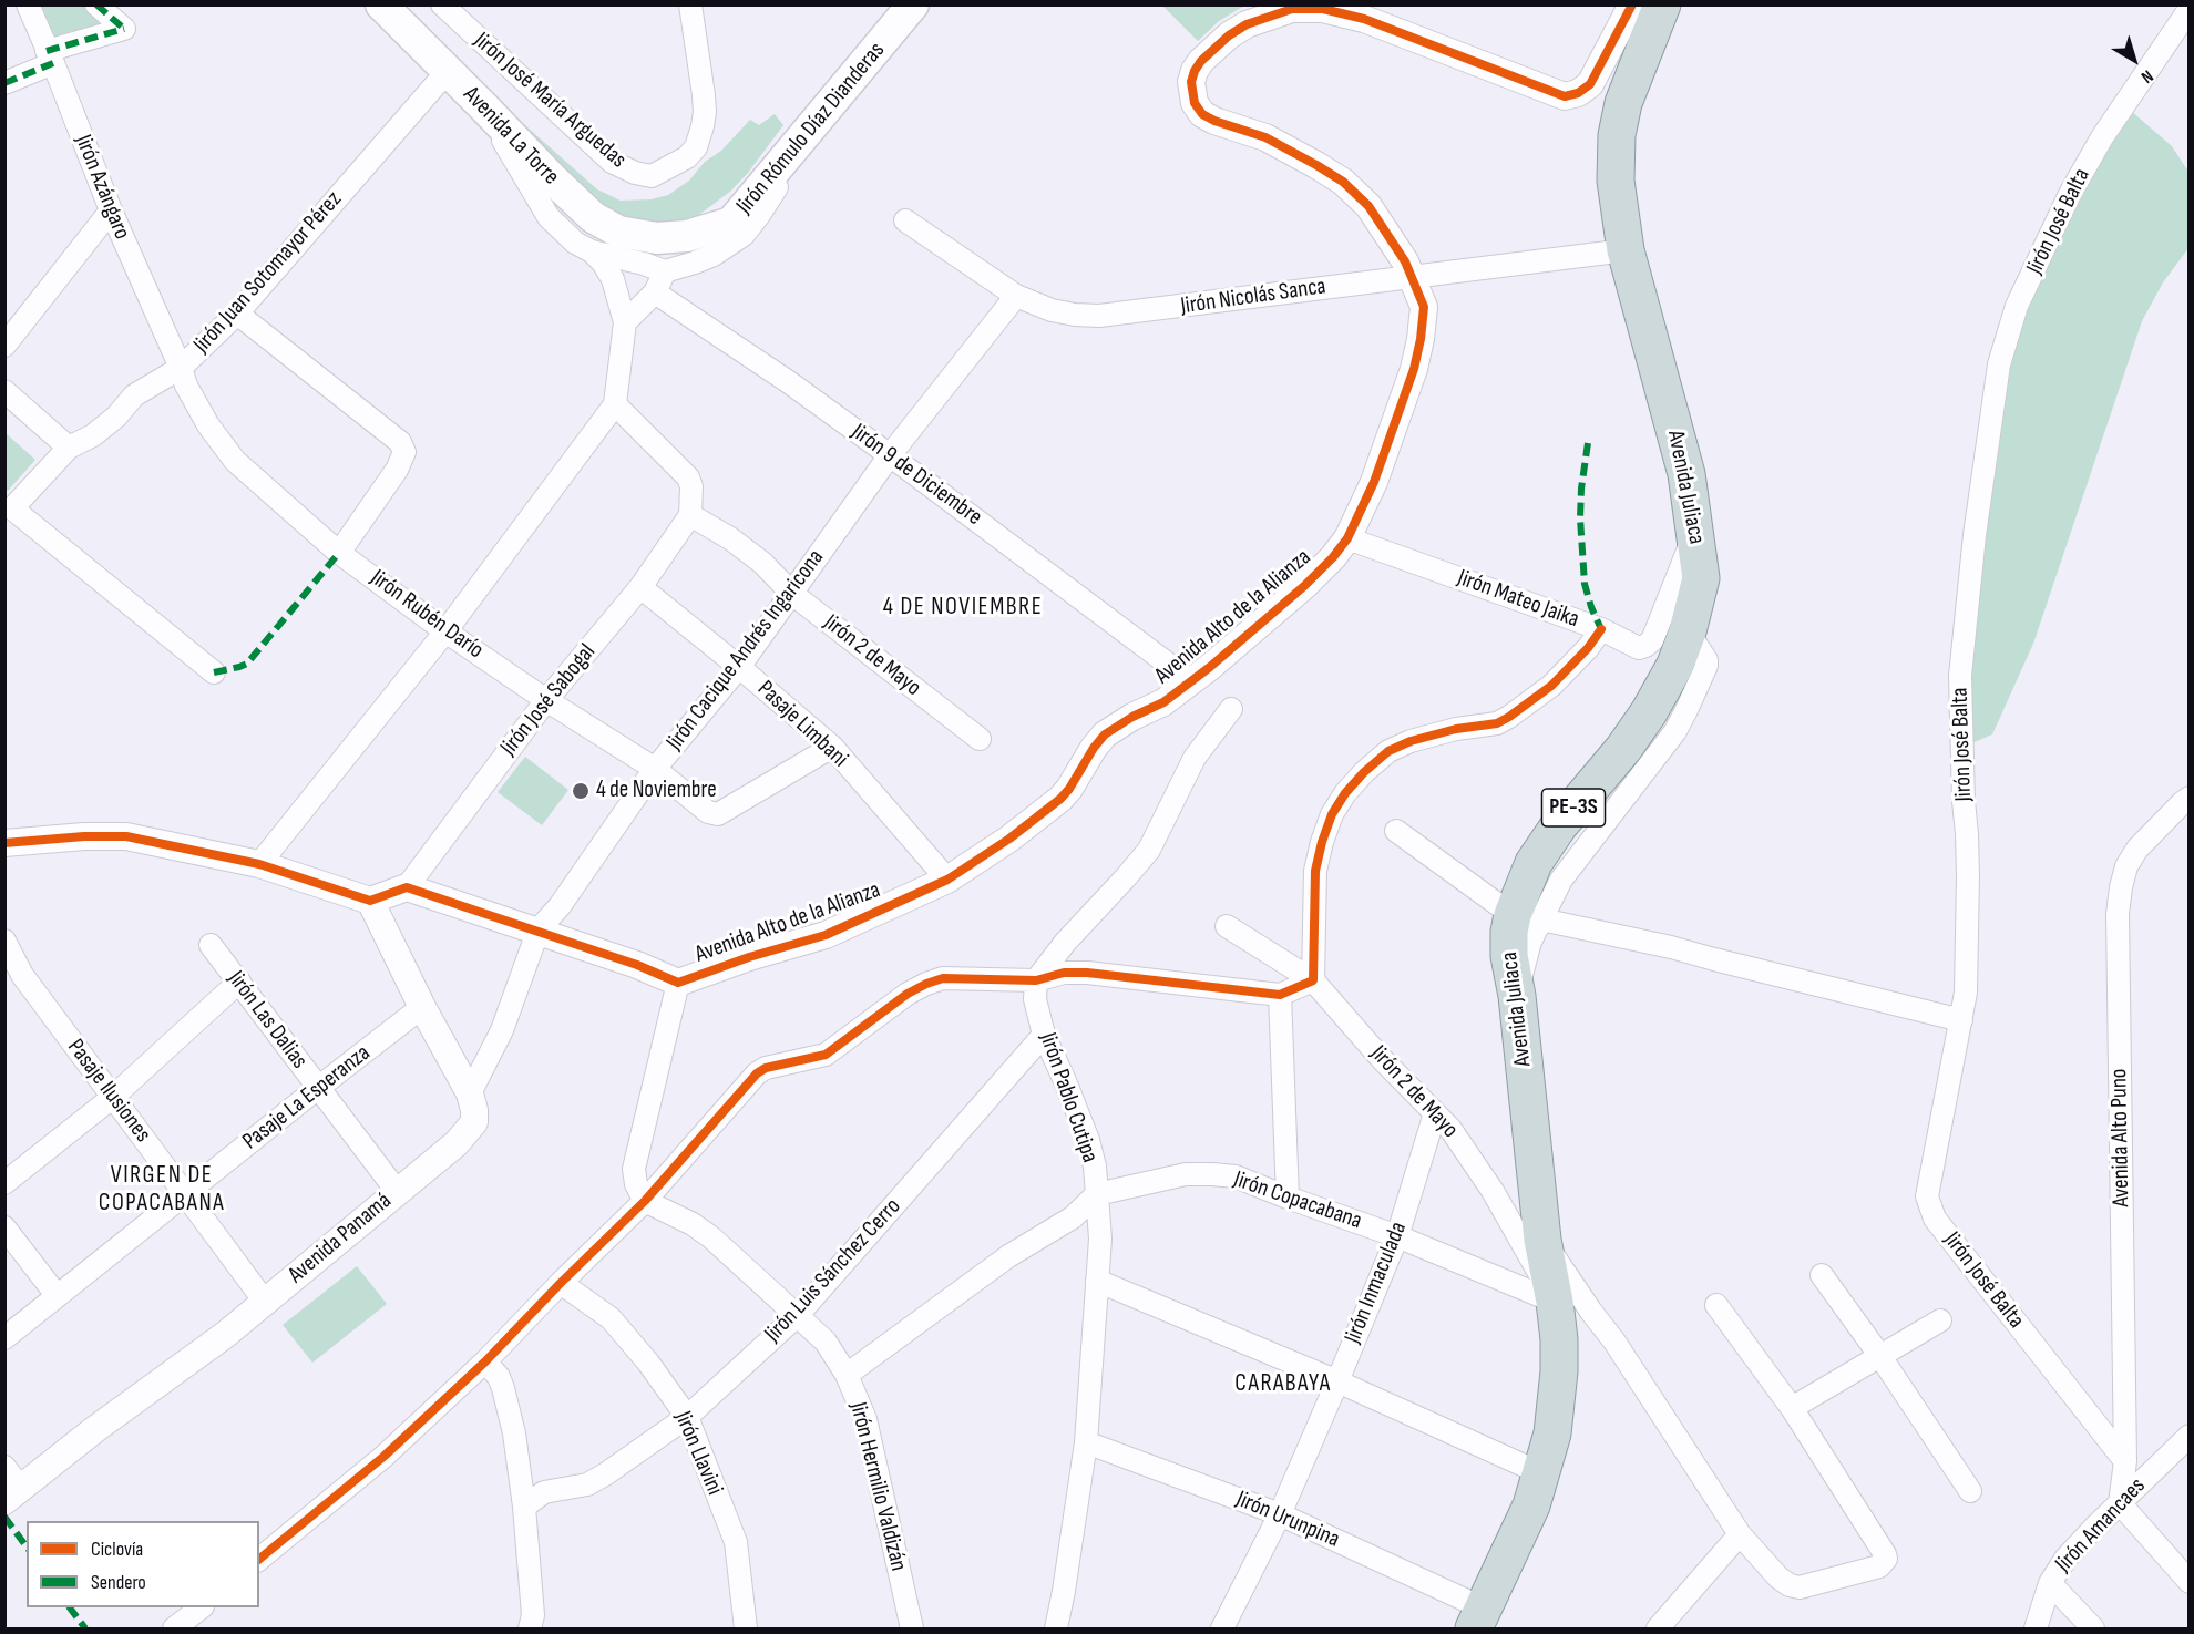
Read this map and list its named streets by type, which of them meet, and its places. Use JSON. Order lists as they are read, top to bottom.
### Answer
{
  "streets": {
    "highway": ["Avenida Juliaca", "PE-3S"],
    "main road": ["Jirón Rómulo Díaz Dianderas", "Avenida La Torre"],
    "street": [
      "Jirón José María Arguedas",
      "Jirón Azángaro",
      "Jirón José Balta",
      "Jirón Juan Sotomayor Pérez",
      "Jirón Nicolás Sanca",
      "Jirón 9 de Diciembre",
      "Jirón Mateo Jaika",
      "Jirón Rubén Darío",
      "Avenida Alto de la Alianza",
      "Jirón Cacique Andrés Ingaricona",
      "Jirón 2 de Mayo",
      "Jirón José Sabogal",
      "Pasaje Limbani",
      "Jirón Las Dalias",
      "Pasaje Ilusiones",
      "Pasaje La Esperanza",
      "Jirón Pablo Cutipa",
      "Avenida Alto Puno",
      "Jirón Copacabana",
      "Avenida Panamá",
      "Jirón Luis Sánchez Cerro",
      "Jirón Inmaculada",
      "Jirón Llavini",
      "Jirón Hermilio Valdizán",
      "Jirón Urunpina",
      "Jirón Amancaes"
    ]
  },
  "crossings": [
    ["Jirón Rómulo Díaz Dianderas", "Avenida La Torre"],
    ["Avenida La Torre", "Jirón Juan Sotomayor Pérez"],
    ["Jirón Azángaro", "Jirón Juan Sotomayor Pérez"],
    ["Jirón Azángaro", "Jirón Rubén Darío"],
    ["Jirón José Balta", "Avenida Alto Puno"],
    ["Jirón Juan Sotomayor Pérez", "Jirón Rubén Darío"],
    ["Jirón Nicolás Sanca", "Avenida Juliaca"],
    ["Jirón Nicolás Sanca", "Avenida Alto de la Alianza"],
    ["Jirón Nicolás Sanca", "Jirón Cacique Andrés Ingaricona"],
    ["Jirón 9 de Diciembre", "Avenida Alto de la Alianza"],
    ["Jirón 9 de Diciembre", "Jirón Cacique Andrés Ingaricona"],
    ["Avenida Juliaca", "Jirón Mateo Jaika"],
    ["Avenida Juliaca", "Jirón 2 de Mayo"],
    ["Avenida Juliaca", "Jirón Copacabana"],
    ["Avenida Juliaca", "Jirón Urunpina"],
    ["Jirón Mateo Jaika", "Avenida Alto de la Alianza"],
    ["Jirón Rubén Darío", "Jirón Cacique Andrés Ingaricona"],
    ["Jirón Rubén Darío", "Jirón José Sabogal"],
    ["Jirón Rubén Darío", "Pasaje Limbani"],
    ["Avenida Alto de la Alianza", "Jirón Cacique Andrés Ingaricona"],
    ["Avenida Alto de la Alianza", "Jirón José Sabogal"],
    ["Avenida Alto de la Alianza", "Pasaje Limbani"],
    ["Jirón Cacique Andrés Ingaricona", "Jirón 2 de Mayo"],
    ["Jirón Cacique Andrés Ingaricona", "Pasaje Limbani"],
    ["Jirón Cacique Andrés Ingaricona", "Avenida Panamá"],
    ["Jirón 2 de Mayo", "Jirón José Sabogal"],
    ["Jirón 2 de Mayo", "Jirón Copacabana"],
    ["Jirón 2 de Mayo", "Jirón Inmaculada"],
    ["Jirón José Sabogal", "Pasaje Limbani"],
    ["Jirón Las Dalias", "Pasaje La Esperanza"],
    ["Jirón Las Dalias", "Avenida Panamá"],
    ["Pasaje Ilusiones", "Pasaje La Esperanza"],
    ["Pasaje Ilusiones", "Avenida Panamá"],
    ["Pasaje La Esperanza", "Avenida Panamá"],
    ["Jirón Pablo Cutipa", "Jirón Copacabana"],
    ["Jirón Pablo Cutipa", "Jirón Luis Sánchez Cerro"],
    ["Jirón Pablo Cutipa", "Jirón Urunpina"],
    ["Avenida Alto Puno", "Jirón Amancaes"],
    ["Jirón Copacabana", "Jirón Inmaculada"],
    ["Jirón Luis Sánchez Cerro", "Jirón Llavini"],
    ["Jirón Luis Sánchez Cerro", "Jirón Hermilio Valdizán"],
    ["Jirón Inmaculada", "Jirón Urunpina"]
  ],
  "districts": ["4 DE NOVIEMBRE", "VIRGEN DE COPACABANA", "CARABAYA"],
  "places": ["4 de Noviembre"],
  "legend": ["Ciclovía", "Sendero"],
  "north": "bottom right"
}
